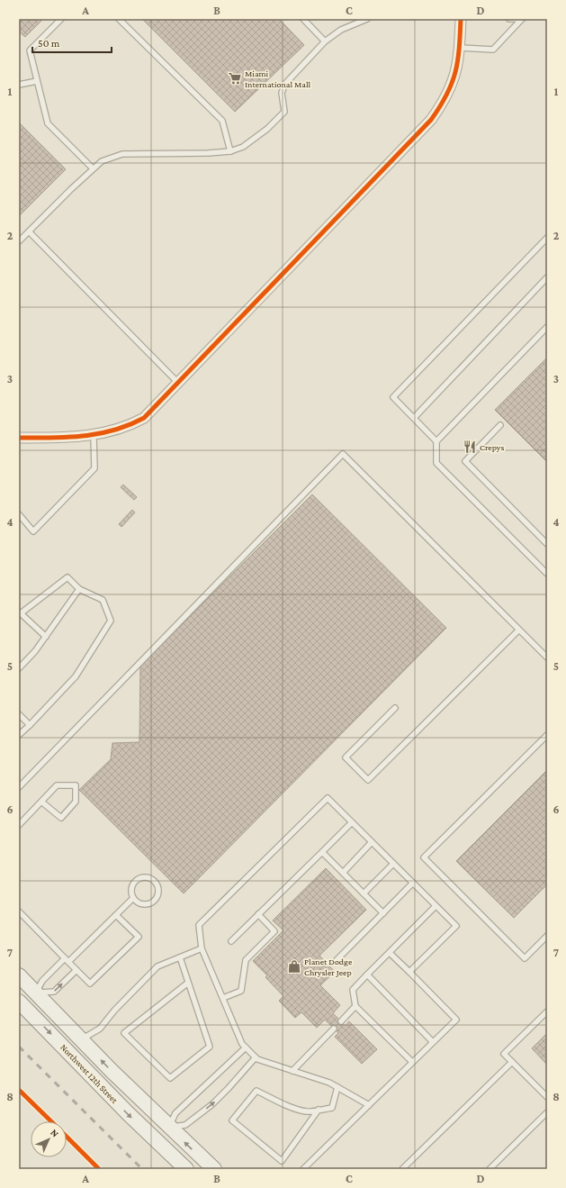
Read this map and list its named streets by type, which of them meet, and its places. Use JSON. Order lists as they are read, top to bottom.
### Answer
{
  "streets": {
    "main road": ["Northwest 12th Street"]
  },
  "places": {
    "supermarket": ["Miami International Mall"],
    "restaurant": ["Crepys"],
    "shop": ["Planet Dodge Chrysler Jeep"]
  },
  "scale_bar": "50 m",
  "north": "top right",
  "grid": {
    "columns": [
      "A",
      "B",
      "C",
      "D"
    ],
    "rows": [
      "1",
      "2",
      "3",
      "4",
      "5",
      "6",
      "7",
      "8"
    ]
  }
}
